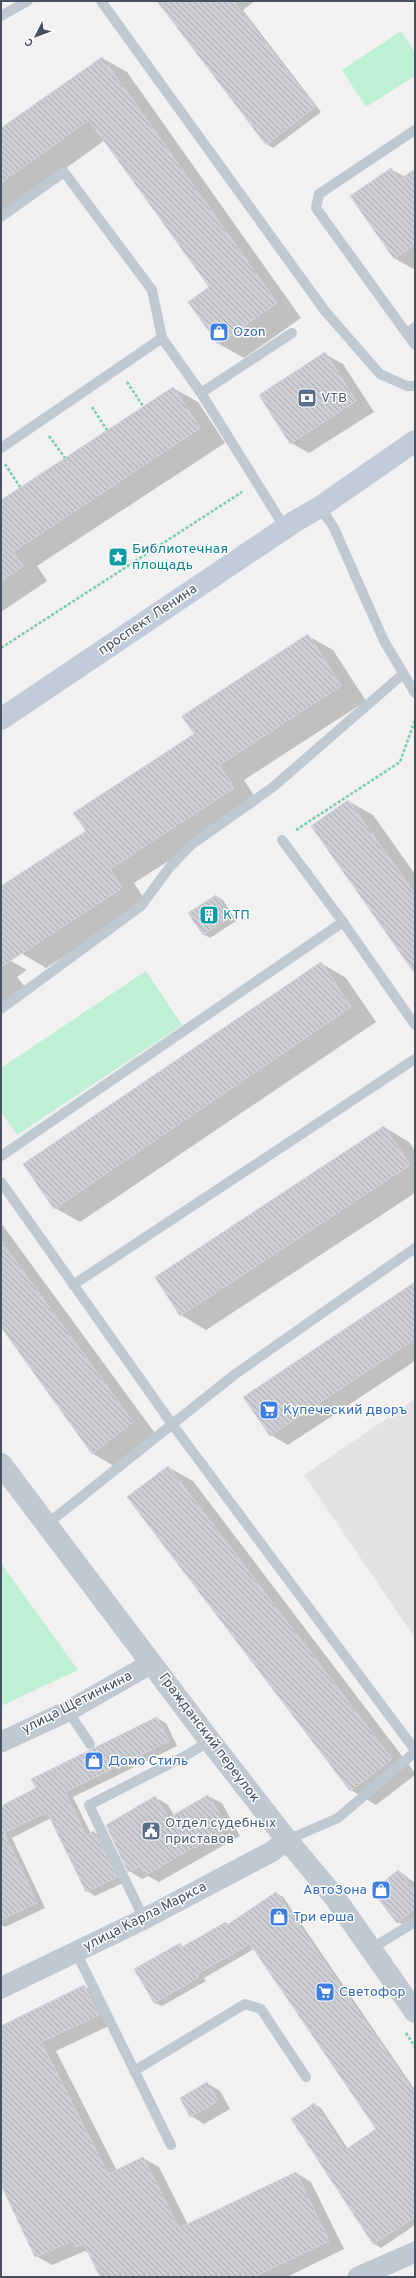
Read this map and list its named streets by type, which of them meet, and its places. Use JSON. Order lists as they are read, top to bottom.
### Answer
{
  "streets": {
    "main road": ["проспект Ленина"],
    "street": ["улица Щетинкина", "Гражданский переулок", "улица Карла Маркса"]
  },
  "crossings": [
    ["улица Щетинкина", "Гражданский переулок"],
    ["Гражданский переулок", "улица Карла Маркса"]
  ],
  "places": {
    "shop": [
      "Ozon",
      "Домо Стиль",
      "АвтоЗона",
      "Три ерша"
    ],
    "bank": ["VTB"],
    "place": ["Библиотечная площадь"],
    "building": ["КТП"],
    "supermarket": ["Купеческий дворъ", "Светофор"],
    "public building": ["Отдел судебных приставов"]
  },
  "north": "bottom left"
}
